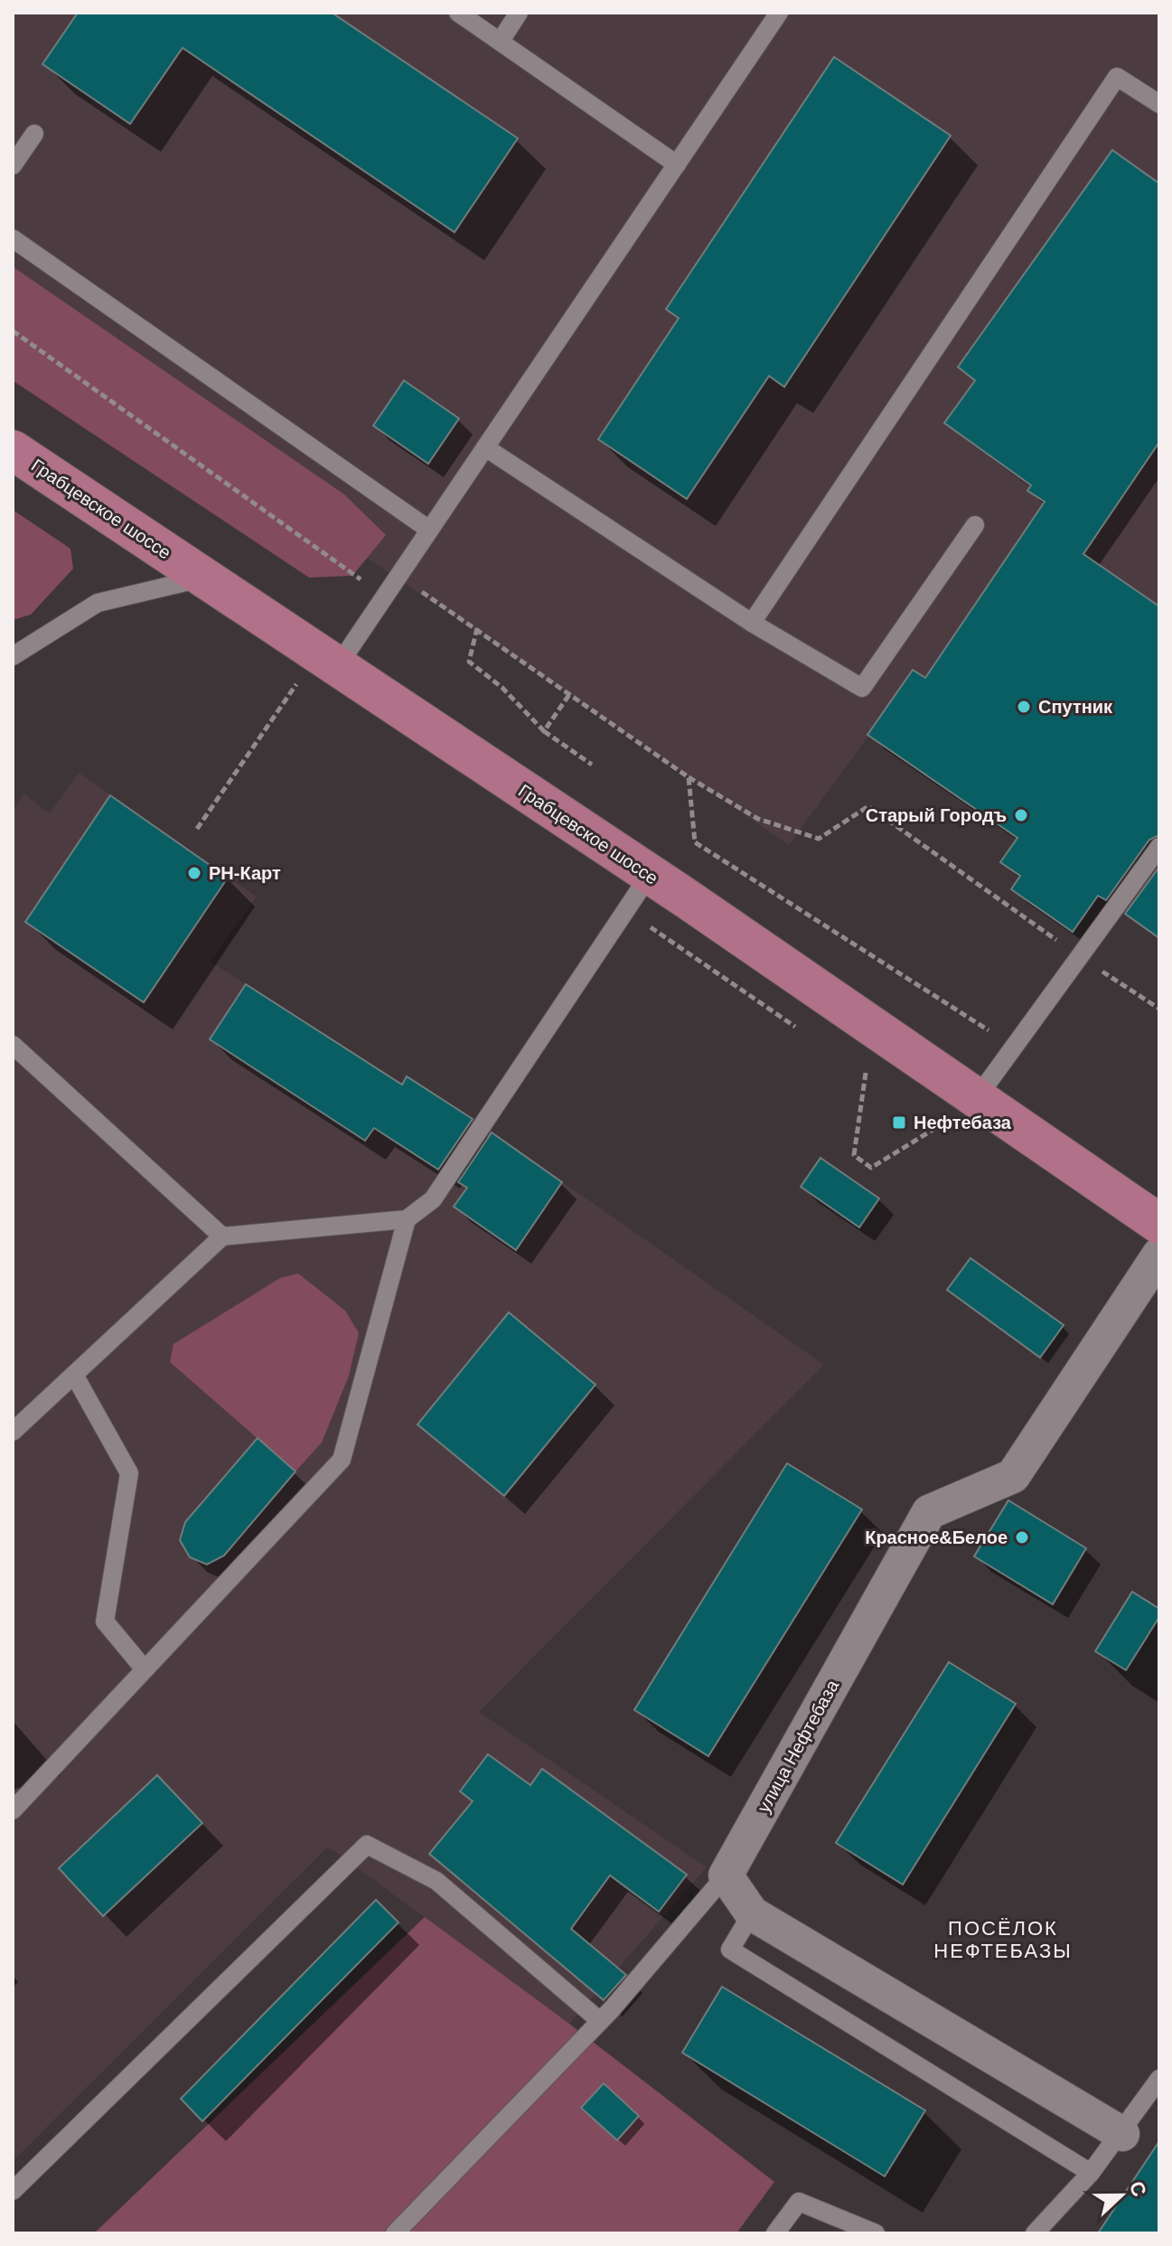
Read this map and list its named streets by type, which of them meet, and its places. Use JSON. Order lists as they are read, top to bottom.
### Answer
{
  "streets": {
    "main road": ["Грабцевское шоссе"],
    "street": ["улица Нефтебаза"]
  },
  "districts": ["ПОСЁЛОК НЕФТЕБАЗЫ"],
  "places": {
    "other": [
      "Спутник",
      "Старый Городъ",
      "РН-Карт",
      "Красное&Белое"
    ],
    "transit": ["Нефтебаза"]
  },
  "north": "right"
}
